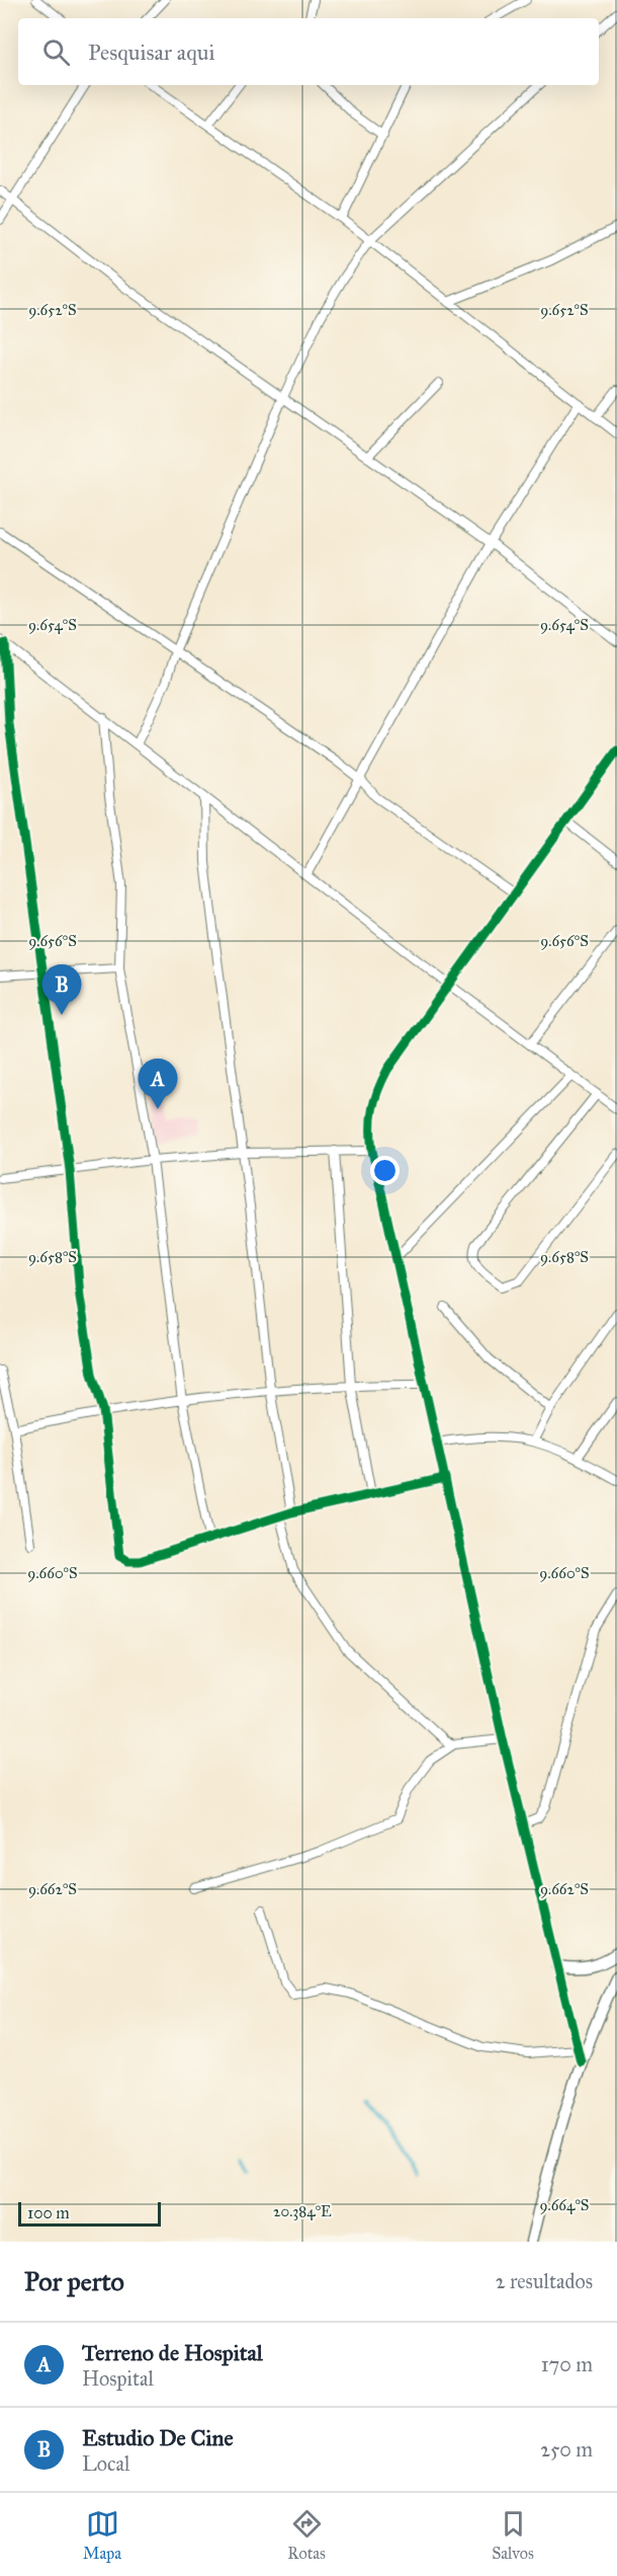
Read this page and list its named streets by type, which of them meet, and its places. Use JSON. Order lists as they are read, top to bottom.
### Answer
{
  "scale_bar": "100 m",
  "page": {
    "search": "Pesquisar aqui",
    "pins": ["B", "A"],
    "scale": "100 m",
    "heading": ["Por perto", "2 resultados"],
    "list": [
      {
        "mark": "A",
        "name": "Terreno de Hospital",
        "note": "Hospital",
        "value": "170 m"
      },
      {
        "mark": "B",
        "name": "Estudio De Cine",
        "note": "Local",
        "value": "250 m"
      }
    ],
    "nav": ["Mapa", "Rotas", "Salvos"]
  },
  "coordinates": [
    "9.652°S",
    "9.654°S",
    "9.656°S",
    "9.658°S",
    "9.660°S",
    "9.662°S",
    "9.664°S",
    "20.384°E"
  ]
}
